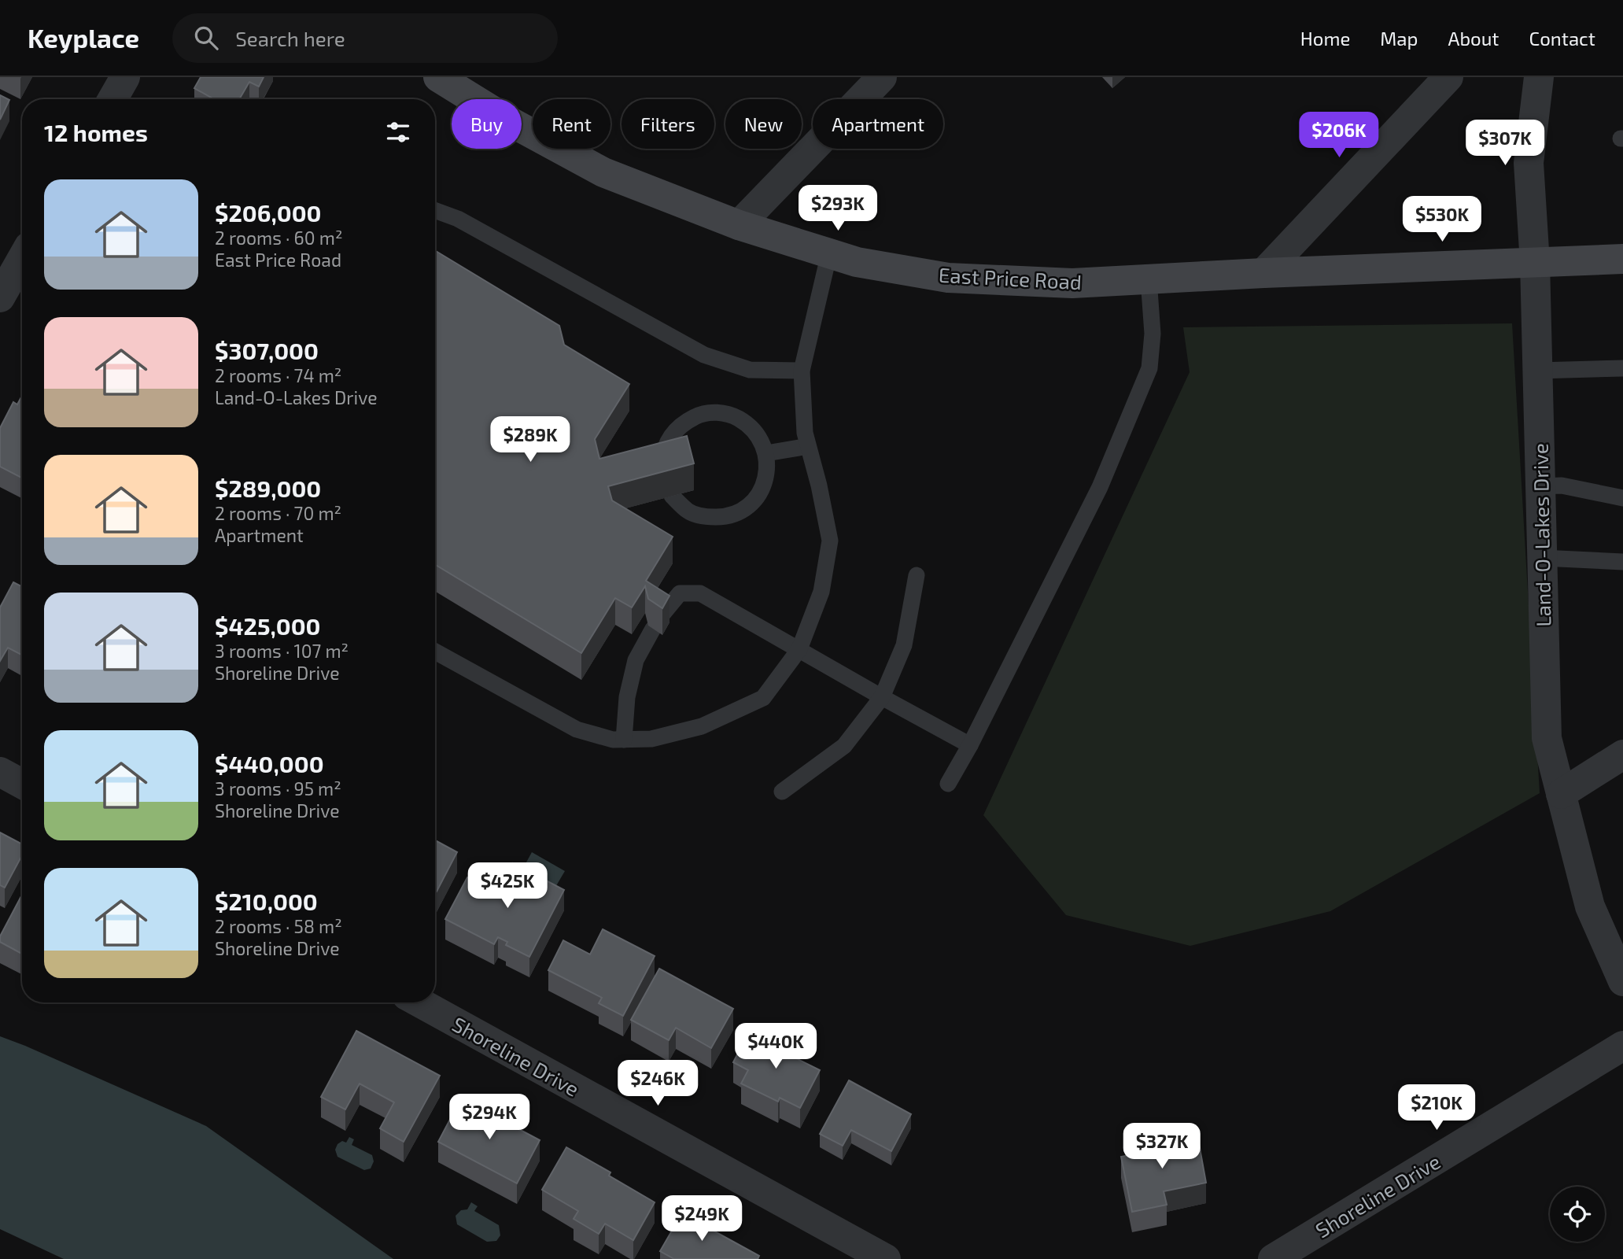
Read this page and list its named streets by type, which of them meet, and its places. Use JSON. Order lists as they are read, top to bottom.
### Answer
{
  "streets": {
    "main road": ["East Price Road"],
    "street": ["Land-O-Lakes Drive", "Shoreline Drive"]
  },
  "crossings": [
    ["East Price Road", "Land-O-Lakes Drive"]
  ],
  "page": {
    "header": "Keyplace",
    "search": "Search here",
    "nav": [
      "Home",
      "Map",
      "About",
      "Contact"
    ],
    "chip": [
      "Buy",
      "Rent",
      "Filters",
      "New",
      "Apartment"
    ],
    "heading": "12 homes",
    "price": [
      "$206K",
      "$307K",
      "$293K",
      "$530K",
      "$289K",
      "$425K",
      "$440K",
      "$246K",
      "$210K",
      "$294K",
      "$327K",
      "$249K"
    ],
    "list": [
      {
        "name": "$206,000",
        "note": "2 rooms · 60 m² · East Price Road"
      },
      {
        "name": "$307,000",
        "note": "2 rooms · 74 m² · Land-O-Lakes Drive"
      },
      {
        "name": "$289,000",
        "note": "2 rooms · 70 m² · Apartment"
      },
      {
        "name": "$425,000",
        "note": "3 rooms · 107 m² · Shoreline Drive"
      },
      {
        "name": "$440,000",
        "note": "3 rooms · 95 m² · Shoreline Drive"
      },
      {
        "name": "$210,000",
        "note": "2 rooms · 58 m² · Shoreline Drive"
      }
    ]
  }
}
